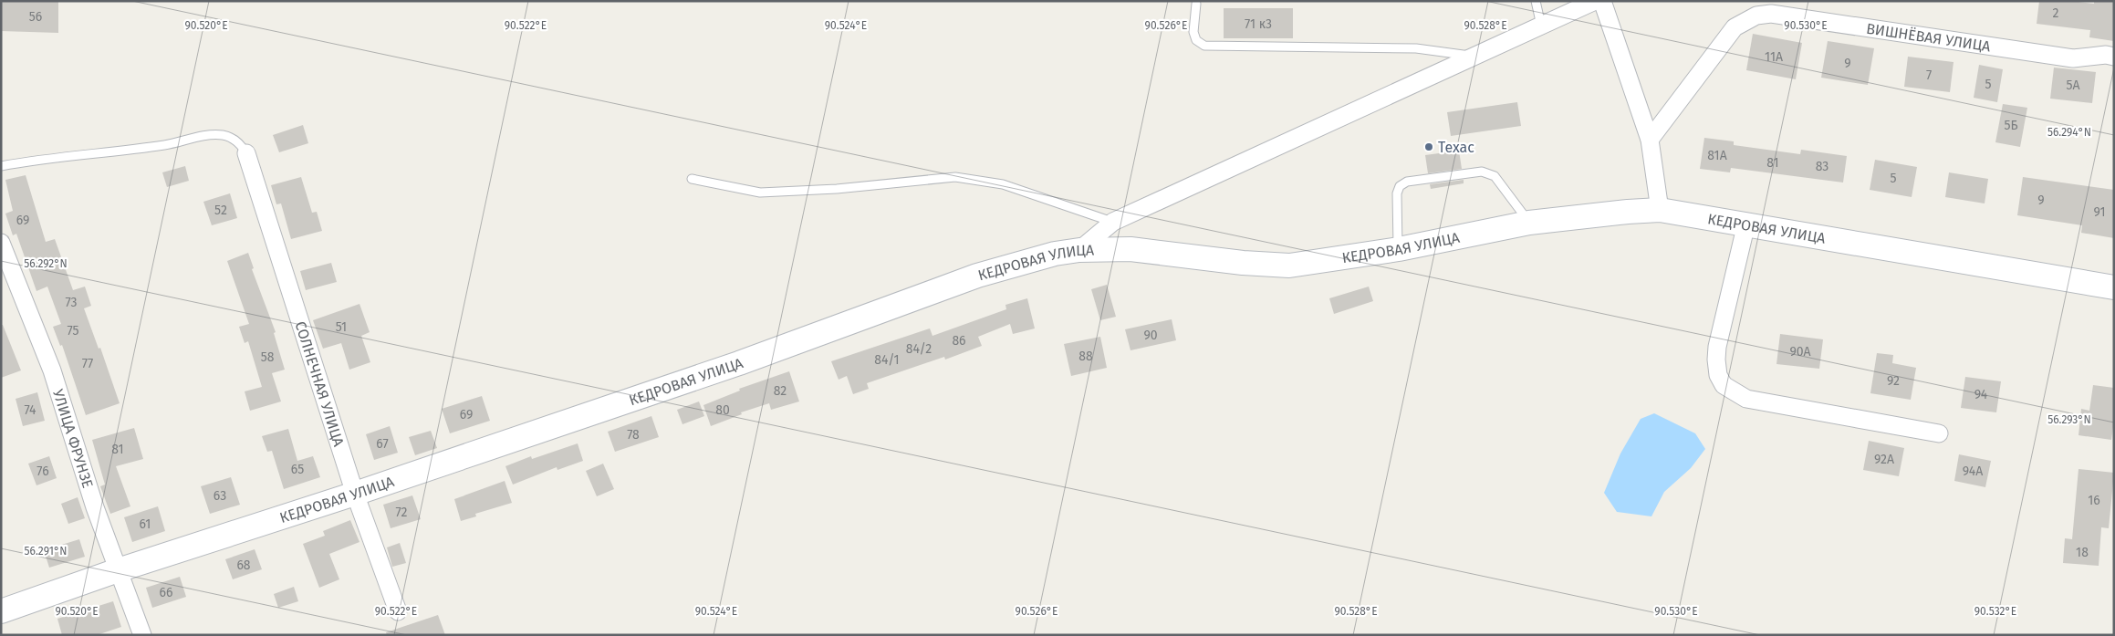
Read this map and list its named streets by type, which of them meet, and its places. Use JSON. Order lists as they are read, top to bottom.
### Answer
{
  "streets": {
    "street": [
      "ВИШНЁВАЯ УЛИЦА",
      "КЕДРОВАЯ УЛИЦА",
      "СОЛНЕЧНАЯ УЛИЦА",
      "УЛИЦА ФРУНЗЕ"
    ]
  },
  "crossings": [
    ["КЕДРОВАЯ УЛИЦА", "СОЛНЕЧНАЯ УЛИЦА"],
    ["КЕДРОВАЯ УЛИЦА", "УЛИЦА ФРУНЗЕ"]
  ],
  "places": ["Техас"],
  "house_numbers": [
    "2",
    "56",
    "71 к3",
    "11А",
    "9",
    "7",
    "5",
    "5А",
    "5Б",
    "81А",
    "81",
    "83",
    "5",
    "9",
    "52",
    "91",
    "69",
    "73",
    "51",
    "75",
    "90",
    "86",
    "84/2",
    "90А",
    "88",
    "58",
    "84/1",
    "77",
    "92",
    "82",
    "94",
    "74",
    "80",
    "69",
    "78",
    "67",
    "81",
    "92А",
    "65",
    "76",
    "94А",
    "63",
    "16",
    "72",
    "61",
    "18",
    "68",
    "66"
  ],
  "coordinates": [
    "90.520°E",
    "90.522°E",
    "90.524°E",
    "90.526°E",
    "90.528°E",
    "90.530°E",
    "56.294°N",
    "56.292°N",
    "56.293°N",
    "56.291°N",
    "90.532°E"
  ]
}
